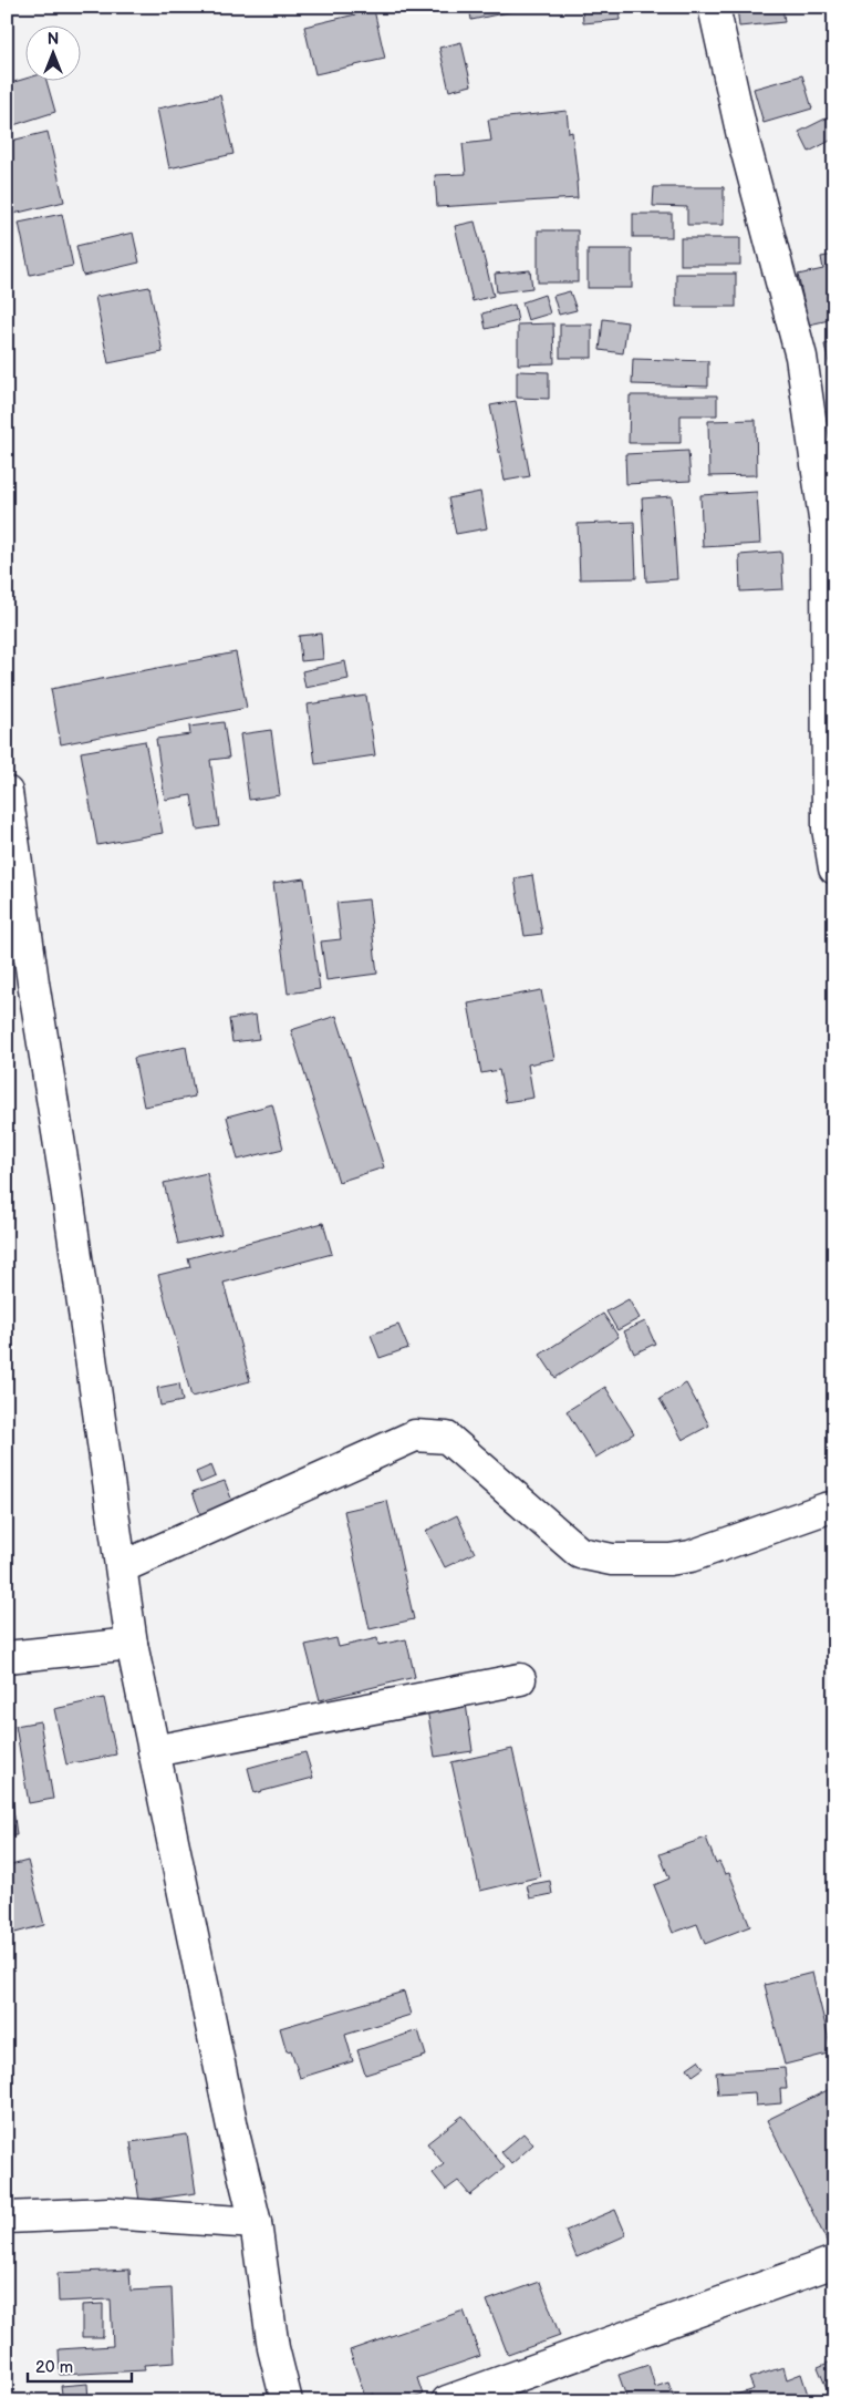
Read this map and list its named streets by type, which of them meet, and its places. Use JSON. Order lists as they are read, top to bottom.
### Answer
{
  "scale_bar": "20 m",
  "north": "top"
}
